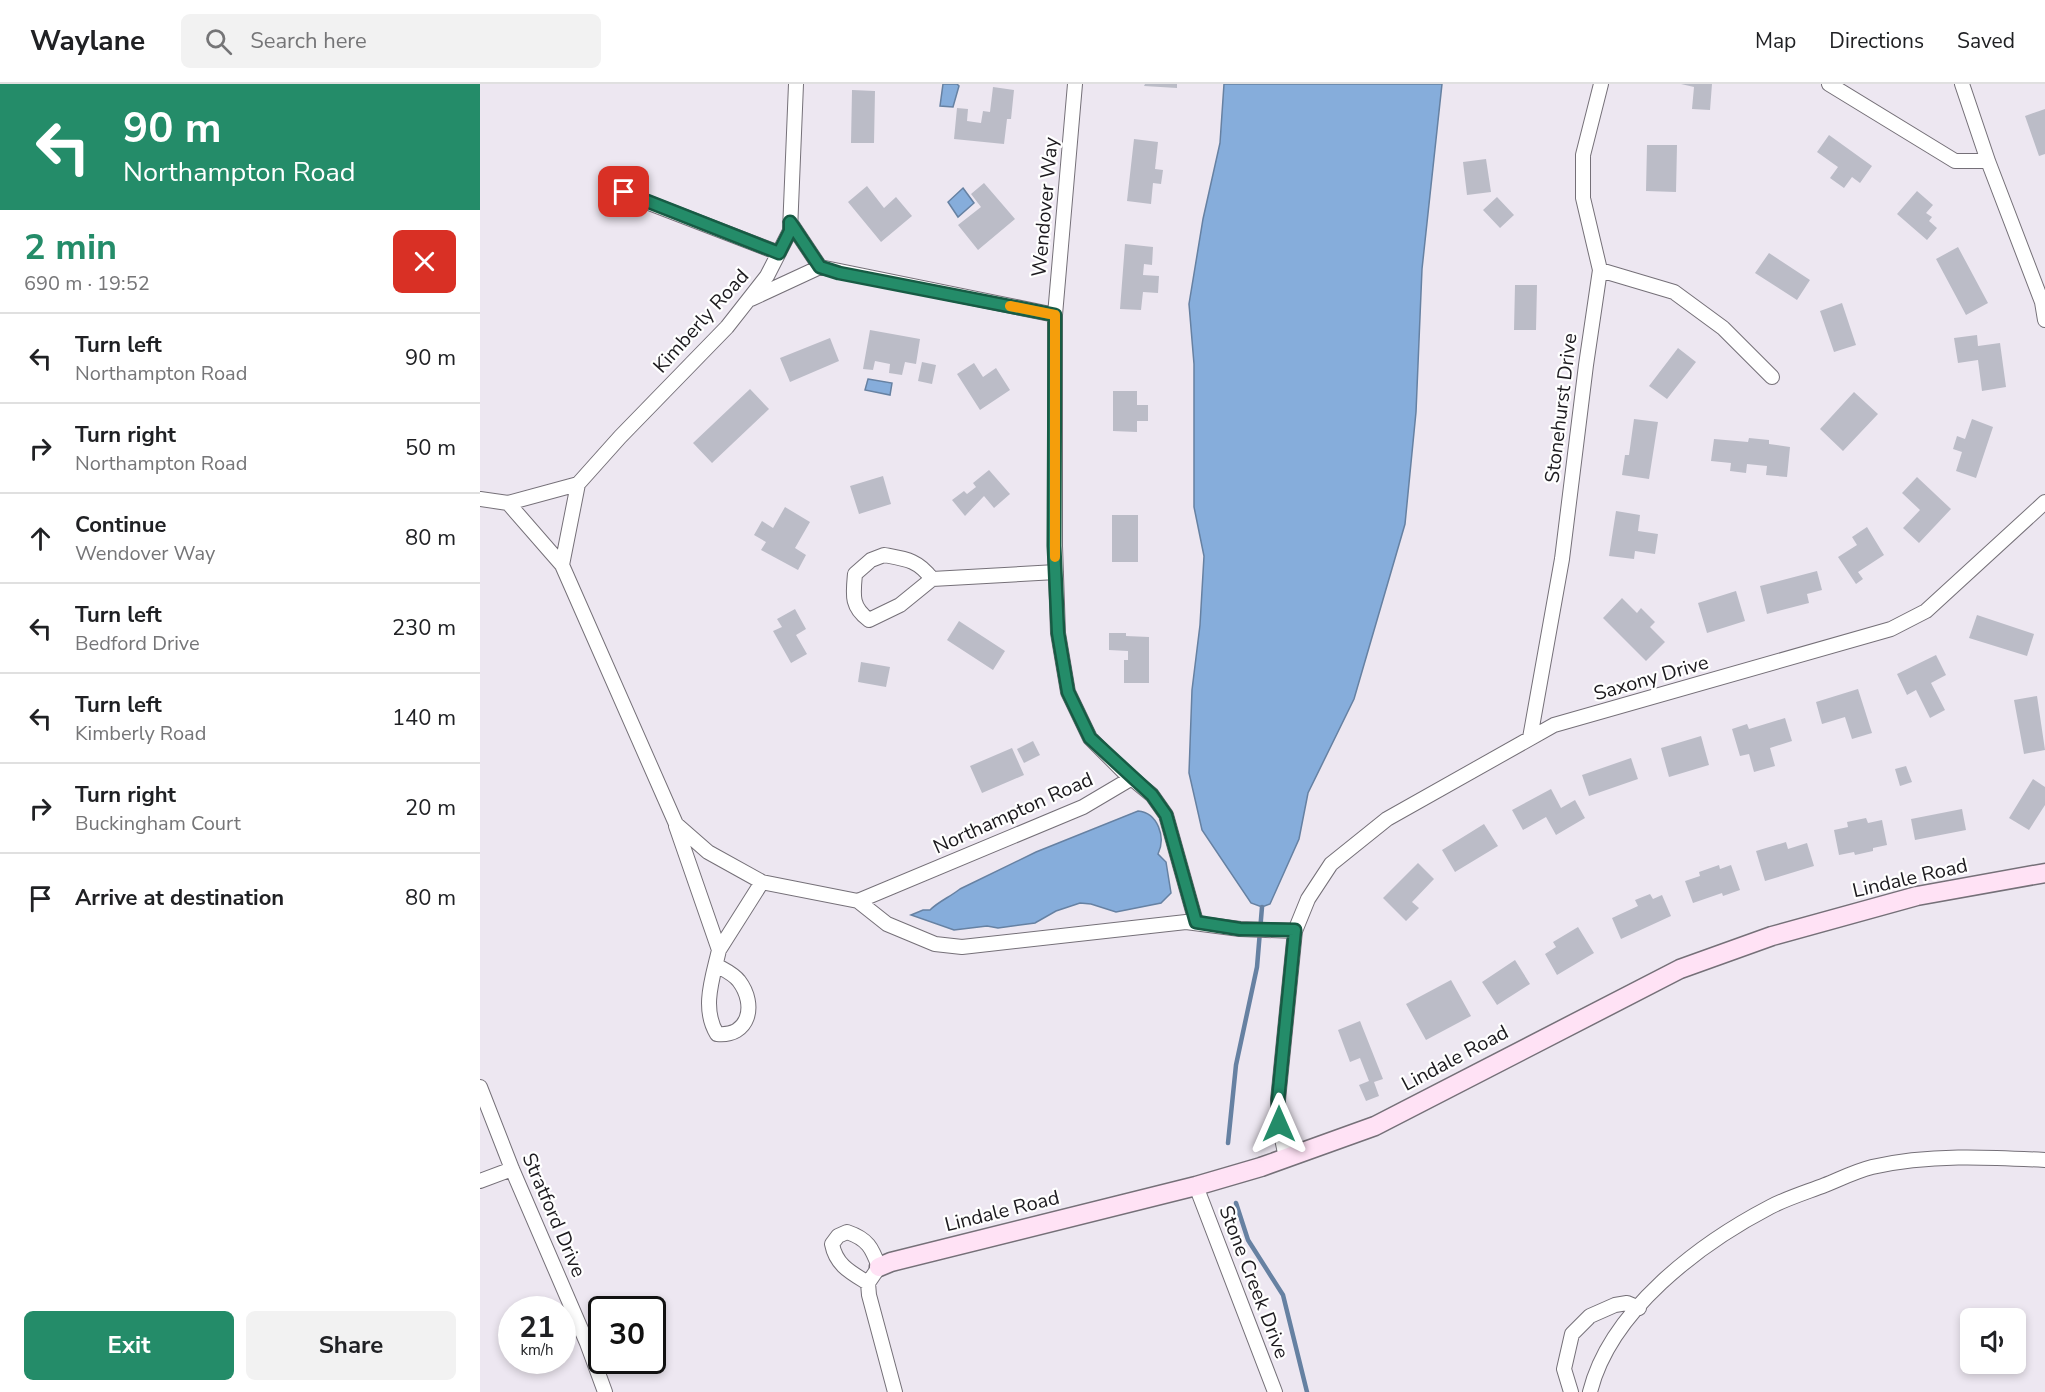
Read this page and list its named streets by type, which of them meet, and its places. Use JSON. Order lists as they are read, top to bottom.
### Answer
{
  "streets": {
    "street": [
      "Wendover Way",
      "Kimberly Road",
      "Stonehurst Drive",
      "Saxony Drive",
      "Northampton Road",
      "Lindale Road",
      "Stratford Drive",
      "Stone Creek Drive"
    ]
  },
  "crossings": [
    ["Wendover Way", "Northampton Road"],
    ["Stonehurst Drive", "Saxony Drive"],
    ["Lindale Road", "Stone Creek Drive"]
  ],
  "page": {
    "header": "Waylane",
    "search": "Search here",
    "nav": ["Map", "Directions", "Saved"],
    "turn": ["90 m", "Northampton Road"],
    "heading": ["2 min", "690 m · 19:52"],
    "list": [
      {
        "name": "Turn left",
        "note": "Northampton Road",
        "value": "90 m"
      },
      {
        "name": "Turn right",
        "note": "Northampton Road",
        "value": "50 m"
      },
      {
        "name": "Continue",
        "note": "Wendover Way",
        "value": "80 m"
      },
      {
        "name": "Turn left",
        "note": "Bedford Drive",
        "value": "230 m"
      },
      {
        "name": "Turn left",
        "note": "Kimberly Road",
        "value": "140 m"
      },
      {
        "name": "Turn right",
        "note": "Buckingham Court",
        "value": "20 m"
      },
      {
        "name": "Arrive at destination",
        "value": "80 m"
      }
    ],
    "speed": "21 km/h",
    "limit": "30",
    "buttons": ["Exit", "Share"]
  }
}
